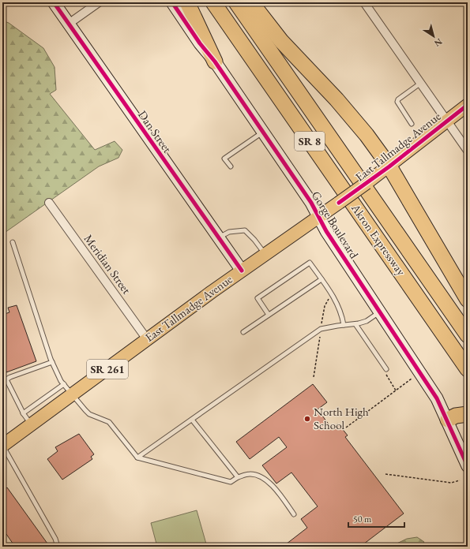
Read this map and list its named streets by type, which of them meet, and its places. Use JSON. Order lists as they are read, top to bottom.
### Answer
{
  "streets": {
    "highway": ["SR 8", "Akron Expressway"],
    "main road": ["East Tallmadge Avenue", "SR 261"],
    "street": ["Dan Street", "Gorge Boulevard", "Meridian Street"]
  },
  "crossings": [
    ["Dan Street", "East Tallmadge Avenue"],
    ["East Tallmadge Avenue", "Gorge Boulevard"],
    ["East Tallmadge Avenue", "Meridian Street"]
  ],
  "places": ["North High School"],
  "scale_bar": "50 m",
  "north": "bottom right"
}
